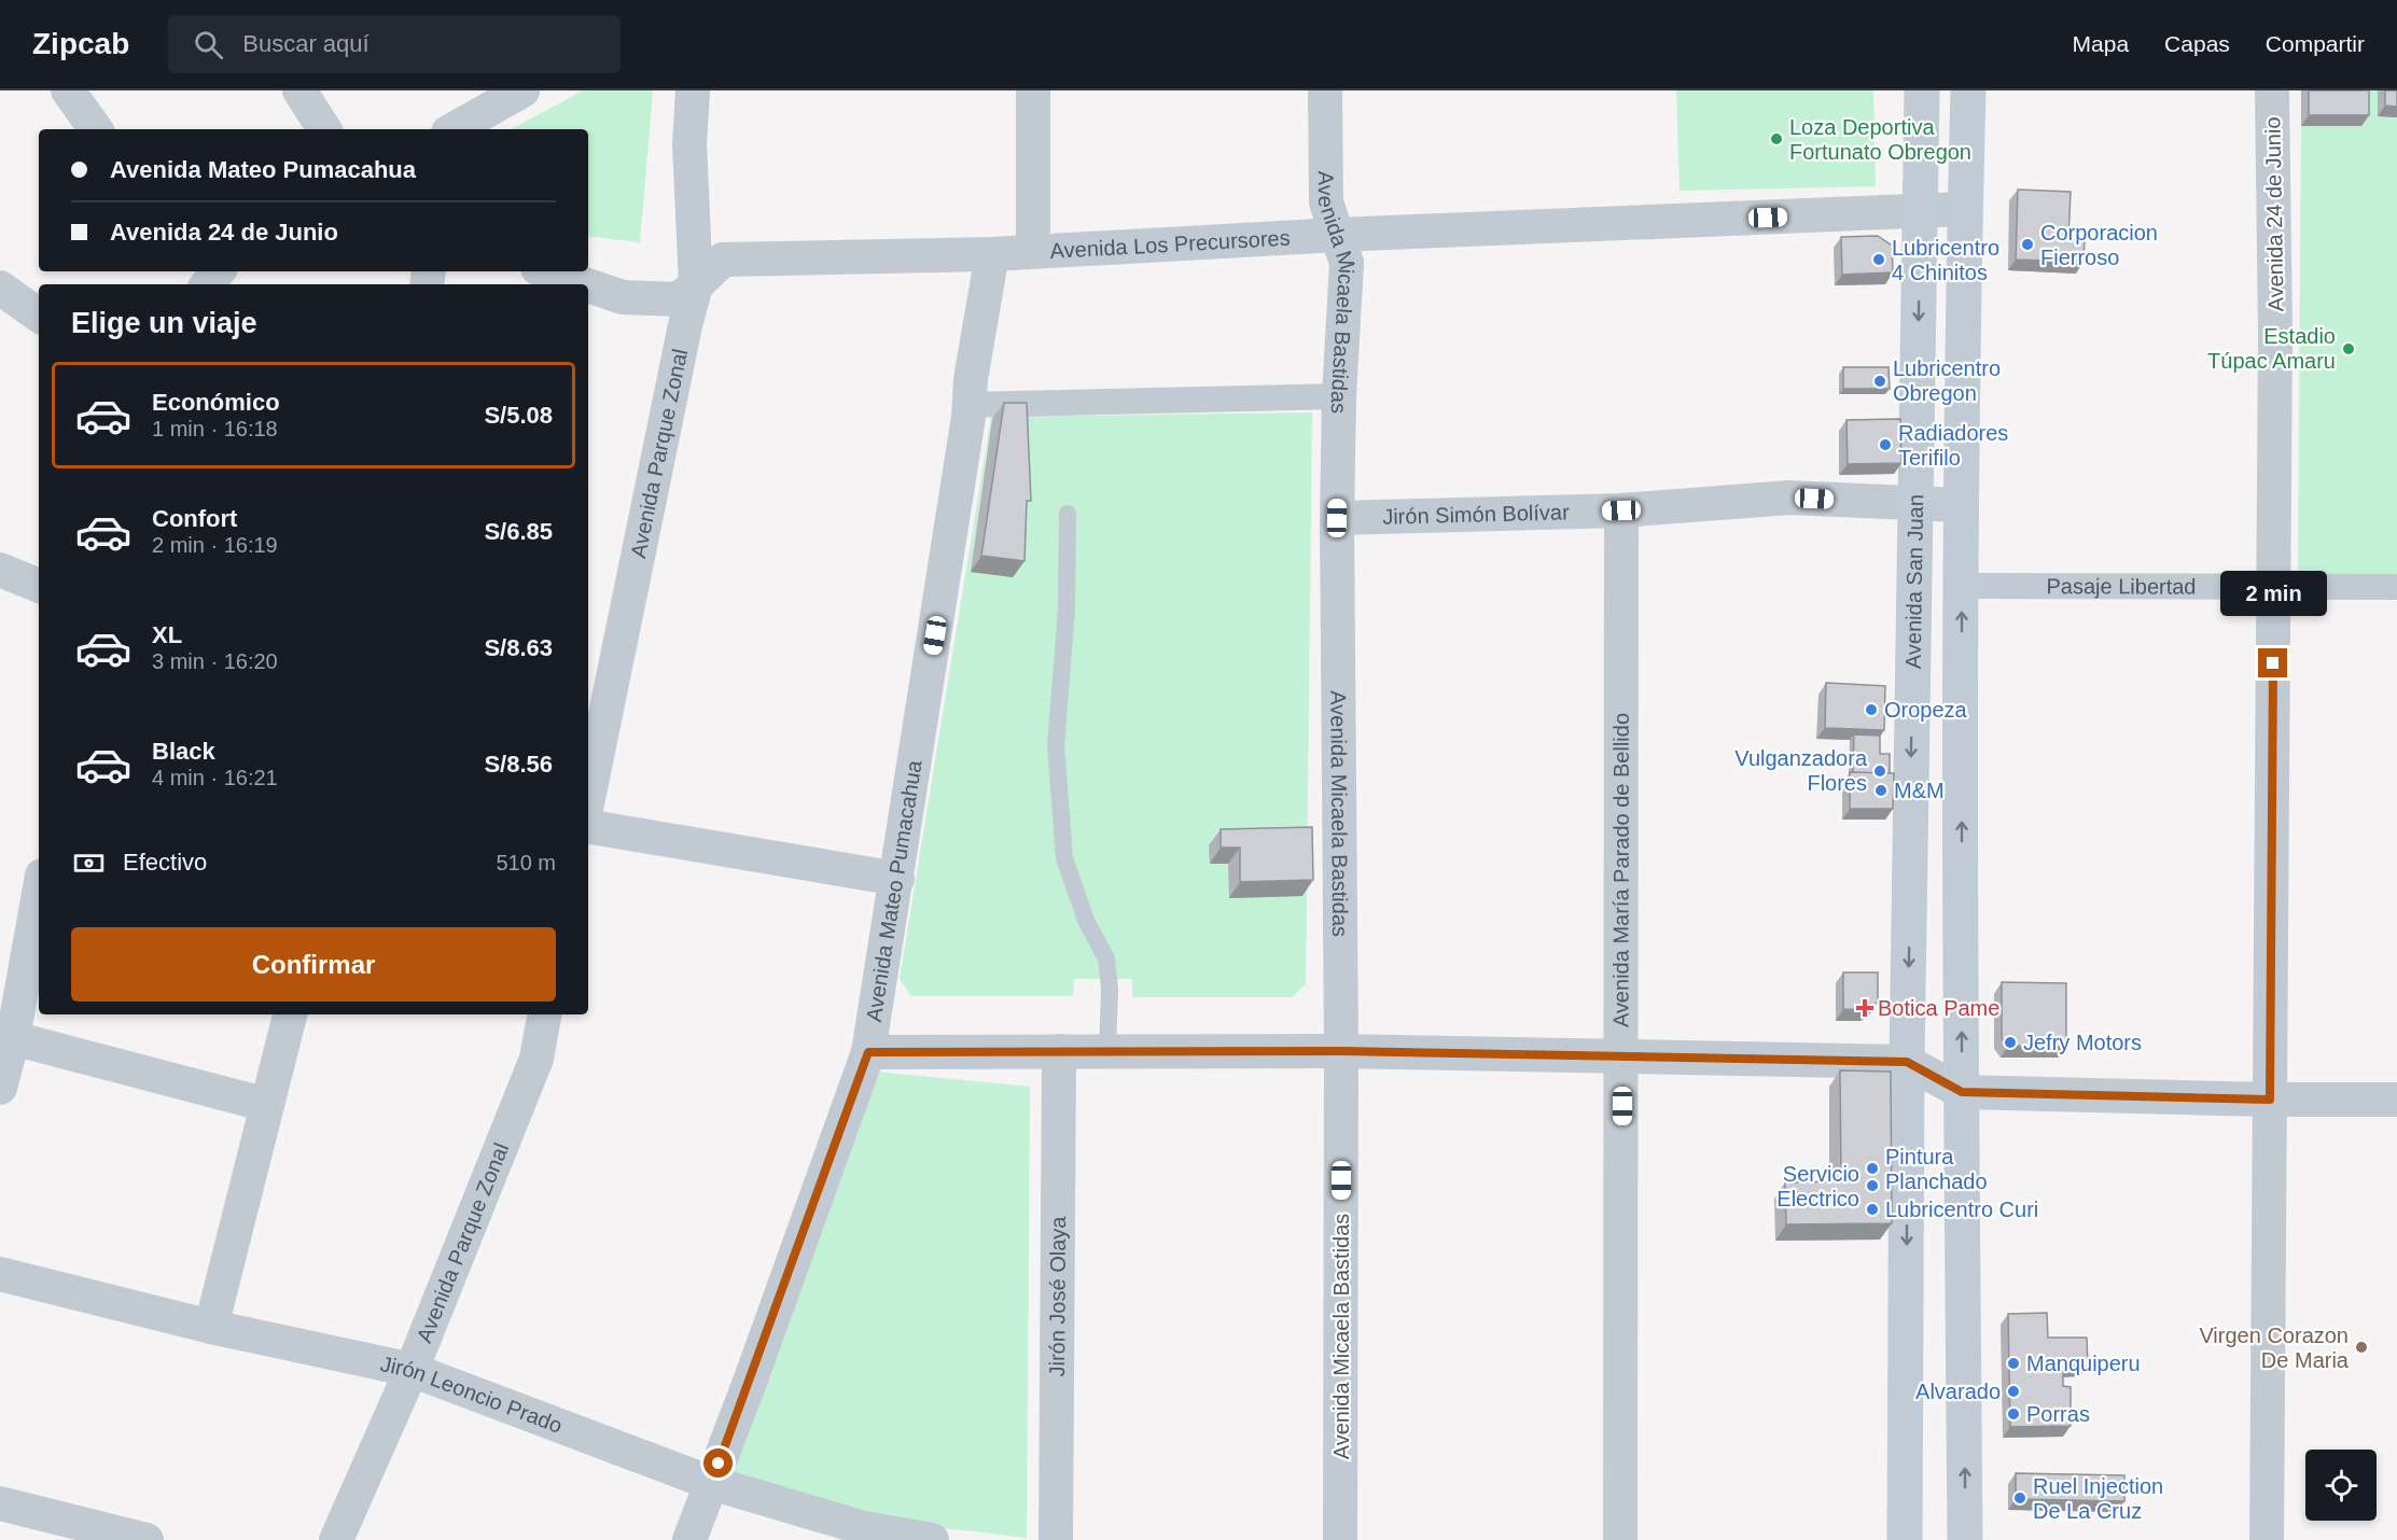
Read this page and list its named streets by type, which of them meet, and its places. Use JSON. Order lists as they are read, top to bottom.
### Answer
{
  "streets": {
    "main road": ["Avenida San Juan"],
    "street": [
      "Avenida 24 de Junio",
      "Avenida Los Precursores",
      "Avenida Micaela Bastidas",
      "Avenida Parque Zonal",
      "Jirón Simón Bolívar",
      "Pasaje Libertad",
      "Avenida María Parado de Bellido",
      "Avenida Mateo Pumacahua",
      "Jirón José Olaya",
      "Jirón Leoncio Prado"
    ]
  },
  "crossings": [
    ["Avenida 24 de Junio", "Pasaje Libertad"],
    ["Avenida Los Precursores", "Avenida Micaela Bastidas"],
    ["Avenida Los Precursores", "Avenida Parque Zonal"],
    ["Avenida Los Precursores", "Avenida San Juan"],
    ["Avenida Los Precursores", "Avenida Mateo Pumacahua"],
    ["Avenida Micaela Bastidas", "Jirón Simón Bolívar"],
    ["Avenida Parque Zonal", "Jirón Leoncio Prado"],
    ["Jirón Simón Bolívar", "Avenida San Juan"],
    ["Jirón Simón Bolívar", "Avenida María Parado de Bellido"],
    ["Avenida Mateo Pumacahua", "Jirón Leoncio Prado"]
  ],
  "places": {
    "other": [
      "Loza Deportiva Fortunato Obregon",
      "Corporacion Fierroso",
      "Lubricentro 4 Chinitos",
      "Estadio Túpac Amaru",
      "Lubricentro Obregon",
      "Radiadores Terifilo",
      "Oropeza",
      "Vulganzadora Flores",
      "M&M",
      "Jefry Motors",
      "Pintura Planchado",
      "Servicio Electrico",
      "Lubricentro Curi",
      "Virgen Corazon De Maria",
      "Manquiperu",
      "Alvarado",
      "Porras",
      "Ruel Injection De La Cruz"
    ],
    "health": ["Botica Pame"]
  },
  "page": {
    "header": "Zipcab",
    "search": "Buscar aquí",
    "nav": ["Mapa", "Capas", "Compartir"],
    "banner": ["Avenida Mateo Pumacahua", "Avenida 24 de Junio"],
    "heading": "Elige un viaje",
    "list": [
      {
        "name": "Económico",
        "note": "1 min · 16:18",
        "value": "S/5.08"
      },
      {
        "name": "Confort",
        "note": "2 min · 16:19",
        "value": "S/6.85"
      },
      {
        "name": "XL",
        "note": "3 min · 16:20",
        "value": "S/8.63"
      },
      {
        "name": "Black",
        "note": "4 min · 16:21",
        "value": "S/8.56"
      }
    ],
    "bubble": "2 min",
    "pay": ["Efectivo", "510 m"],
    "buttons": "Confirmar"
  }
}
